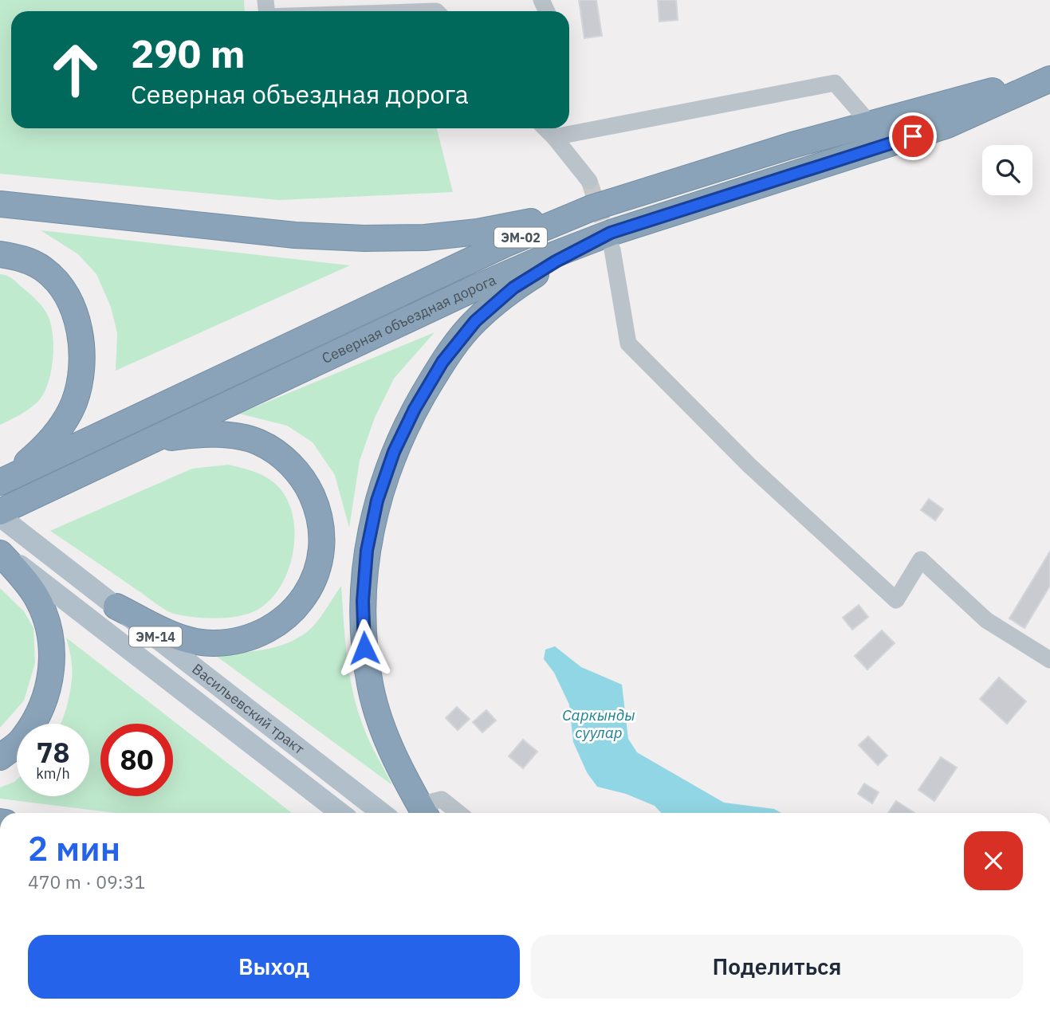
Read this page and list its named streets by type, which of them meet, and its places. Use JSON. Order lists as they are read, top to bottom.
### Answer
{
  "streets": {
    "highway": ["ЭМ-02", "Северная объездная дорога"],
    "main road": ["ЭМ-14", "Васильевский тракт"]
  },
  "water": ["Саркынды суулар"],
  "page": {
    "turn": ["290 m", "Северная объездная дорога"],
    "speed": "78 km/h",
    "limit": "80",
    "heading": ["2 мин", "470 m · 09:31"],
    "buttons": ["Выход", "Поделиться"]
  }
}
